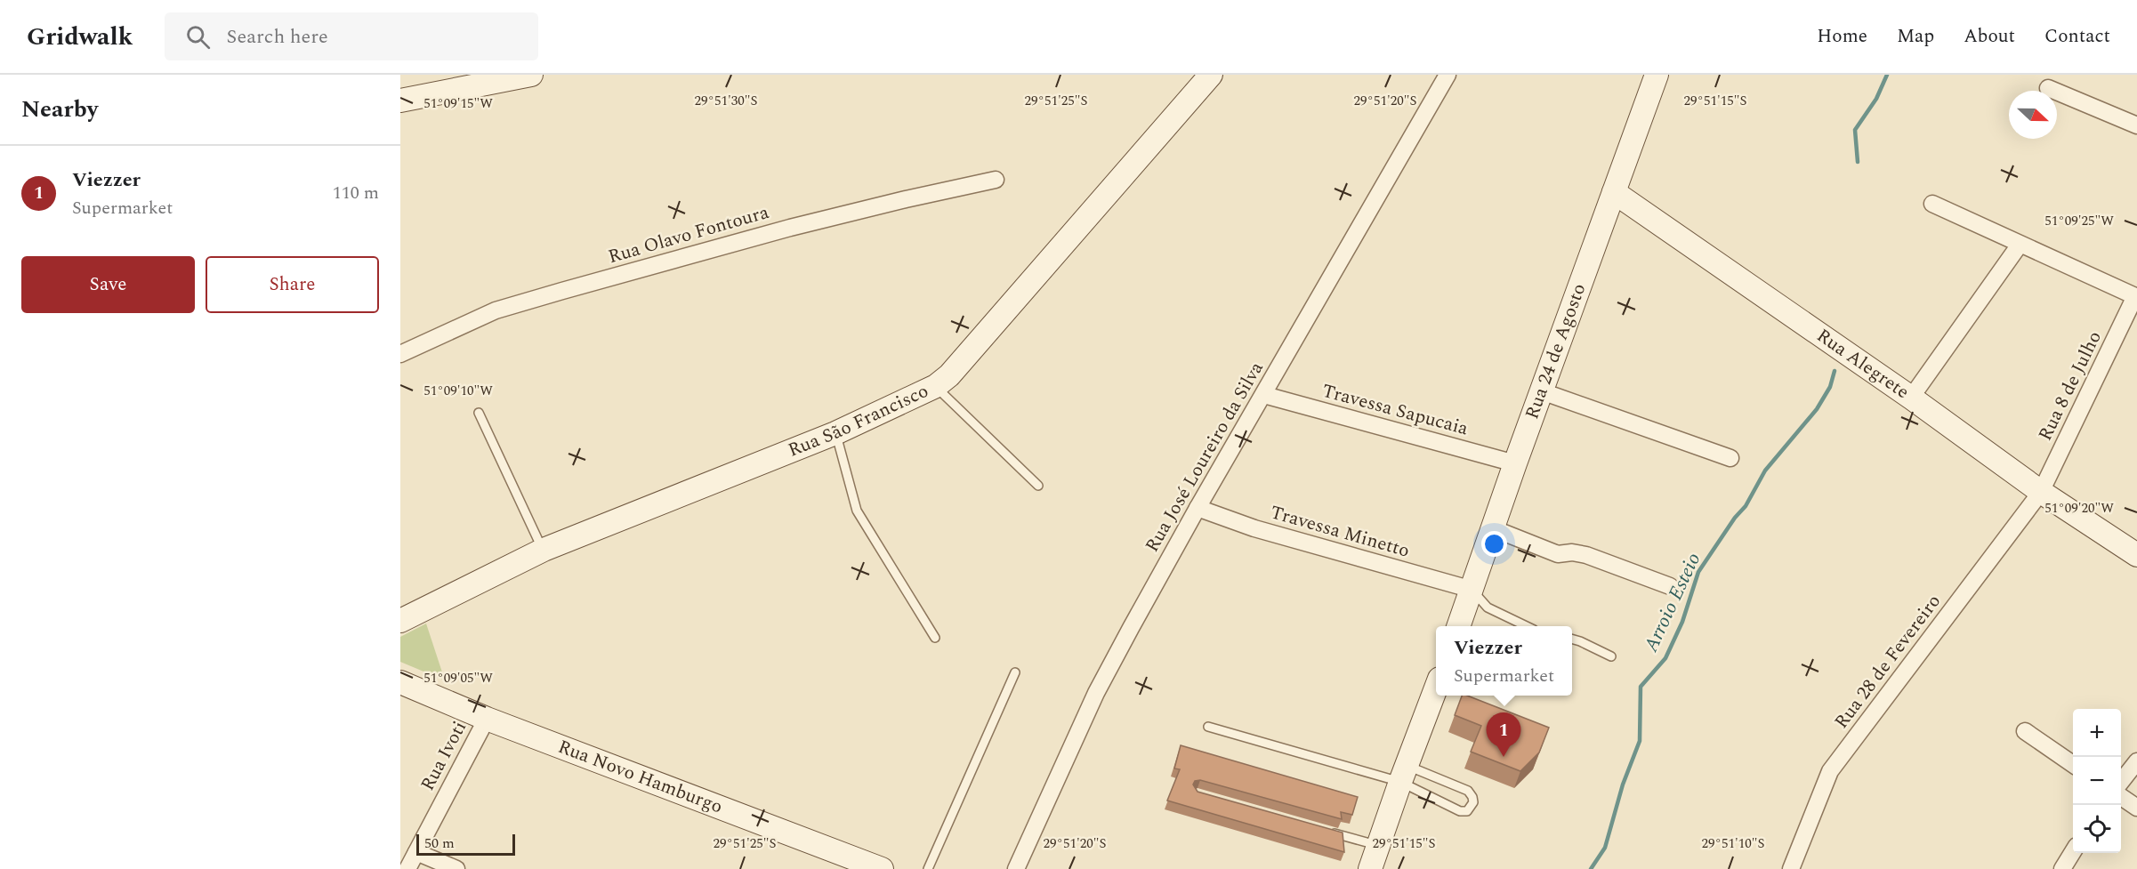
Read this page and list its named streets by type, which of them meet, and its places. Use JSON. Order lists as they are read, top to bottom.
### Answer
{
  "streets": {
    "street": [
      "Rua Olavo Fontoura",
      "Rua 24 de Agosto",
      "Rua Alegrete",
      "Rua 8 de Julho",
      "Travessa Sapucaia",
      "Rua São Francisco",
      "Rua José Loureiro da Silva",
      "Travessa Minetto",
      "Rua 28 de Fevereiro",
      "Rua Ivoti",
      "Rua Novo Hamburgo"
    ]
  },
  "crossings": [
    ["Rua 24 de Agosto", "Rua Alegrete"],
    ["Rua 24 de Agosto", "Travessa Sapucaia"],
    ["Rua 24 de Agosto", "Travessa Minetto"],
    ["Rua Alegrete", "Rua 8 de Julho"],
    ["Rua Alegrete", "Rua 28 de Fevereiro"],
    ["Rua 8 de Julho", "Rua 28 de Fevereiro"],
    ["Travessa Sapucaia", "Rua José Loureiro da Silva"],
    ["Rua José Loureiro da Silva", "Travessa Minetto"],
    ["Rua Ivoti", "Rua Novo Hamburgo"]
  ],
  "water": ["Arroio Esteio"],
  "scale_bar": "50 m",
  "north": "right",
  "page": {
    "header": "Gridwalk",
    "search": "Search here",
    "nav": [
      "Home",
      "Map",
      "About",
      "Contact"
    ],
    "heading": "Nearby",
    "list": [
      {
        "mark": "1",
        "name": "Viezzer",
        "note": "Supermarket",
        "value": "110 m"
      }
    ],
    "buttons": ["Save", "Share"],
    "popup": ["Viezzer", "Supermarket"],
    "map_buttons": ["+", "−"],
    "pins": "1",
    "scale": "50 m"
  },
  "coordinates": [
    "29°51'30\"S",
    "29°51'25\"S",
    "29°51'20\"S",
    "29°51'15\"S",
    "51°09'15\"W",
    "51°09'25\"W",
    "51°09'10\"W",
    "51°09'20\"W",
    "51°09'05\"W",
    "29°51'10\"S"
  ]
}
